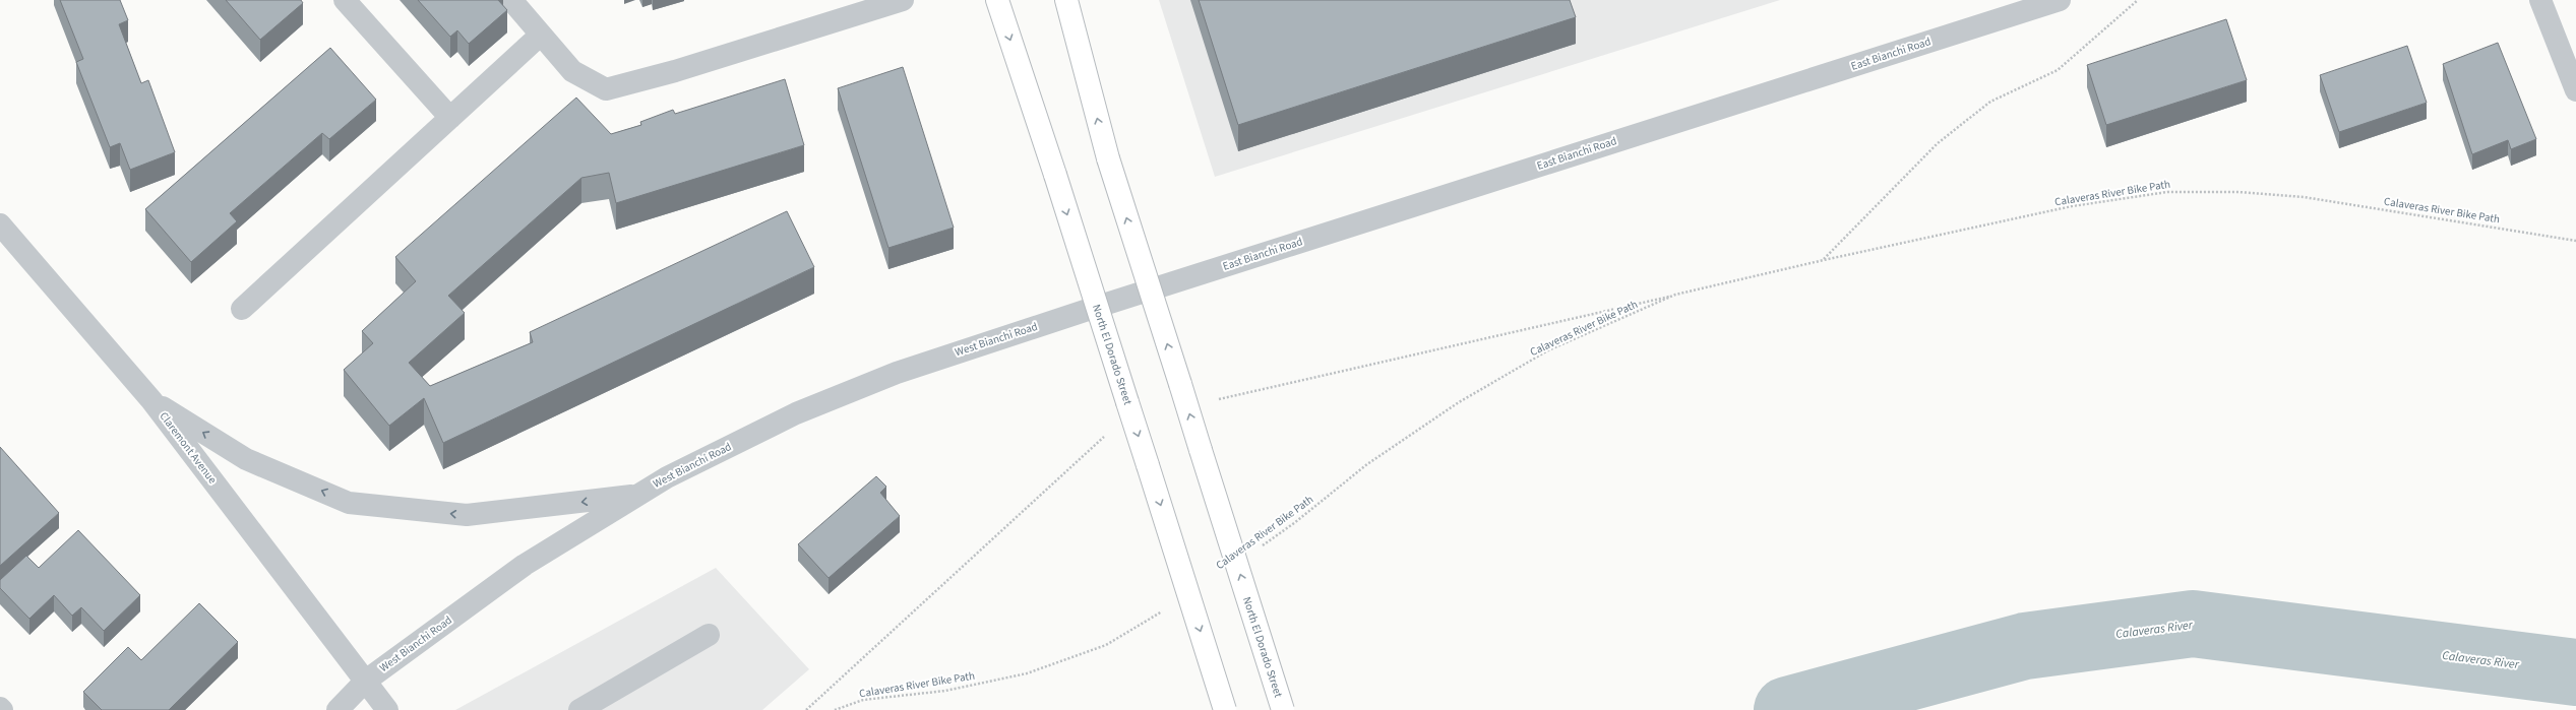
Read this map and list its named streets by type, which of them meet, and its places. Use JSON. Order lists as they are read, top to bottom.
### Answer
{
  "streets": {
    "main road": ["North El Dorado Street"],
    "street": ["East Bianchi Road", "West Bianchi Road", "Claremont Avenue"],
    "path": ["Calaveras River Bike Path"]
  },
  "crossings": [
    ["East Bianchi Road", "West Bianchi Road"],
    ["West Bianchi Road", "Claremont Avenue"]
  ],
  "water": ["Calaveras River"]
}
